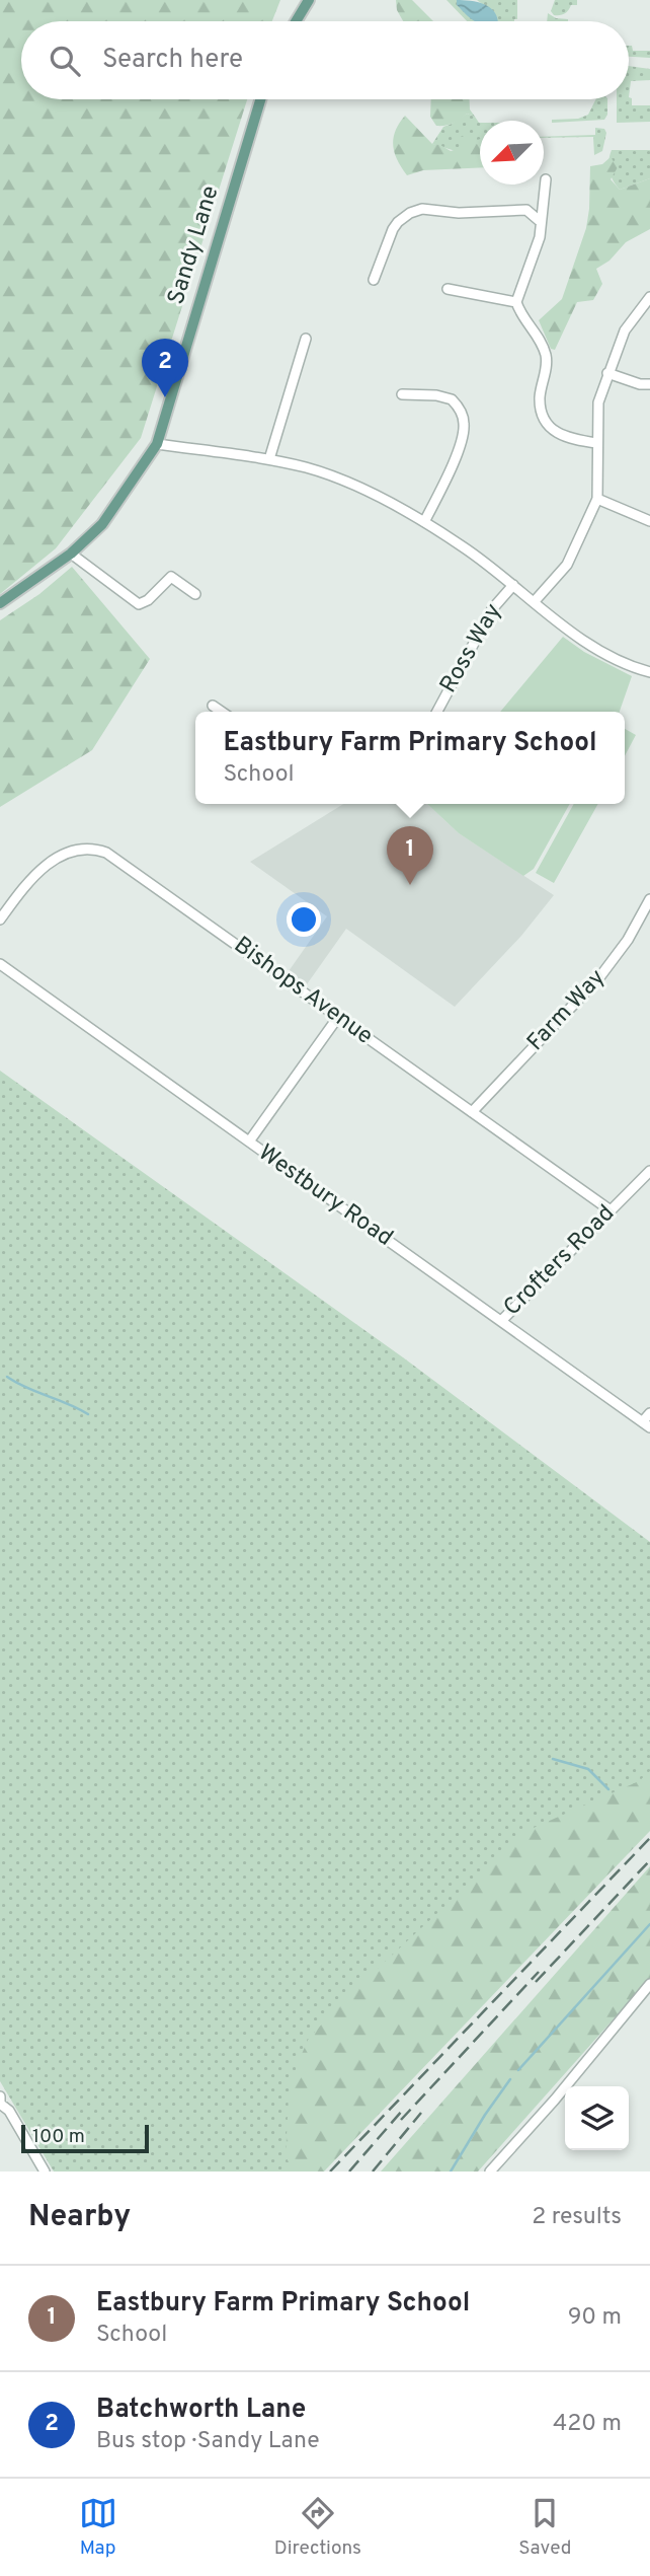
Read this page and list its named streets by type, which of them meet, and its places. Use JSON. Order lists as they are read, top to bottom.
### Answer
{
  "streets": {
    "main road": ["Sandy Lane"],
    "street": [
      "Ross Way",
      "Bishops Avenue",
      "Farm Way",
      "Westbury Road",
      "Crofters Road"
    ]
  },
  "crossings": [
    ["Bishops Avenue", "Farm Way"],
    ["Bishops Avenue", "Crofters Road"],
    ["Westbury Road", "Crofters Road"]
  ],
  "scale_bar": "100 m",
  "north": "bottom left",
  "page": {
    "search": "Search here",
    "pins": ["2", "1"],
    "popup": ["Eastbury Farm Primary School", "School"],
    "scale": "100 m",
    "heading": ["Nearby", "2 results"],
    "list": [
      {
        "mark": "1",
        "name": "Eastbury Farm Primary School",
        "note": "School",
        "value": "90 m"
      },
      {
        "mark": "2",
        "name": "Batchworth Lane",
        "note": "Bus stop · Sandy Lane",
        "value": "420 m"
      }
    ],
    "nav": ["Map", "Directions", "Saved"]
  }
}
